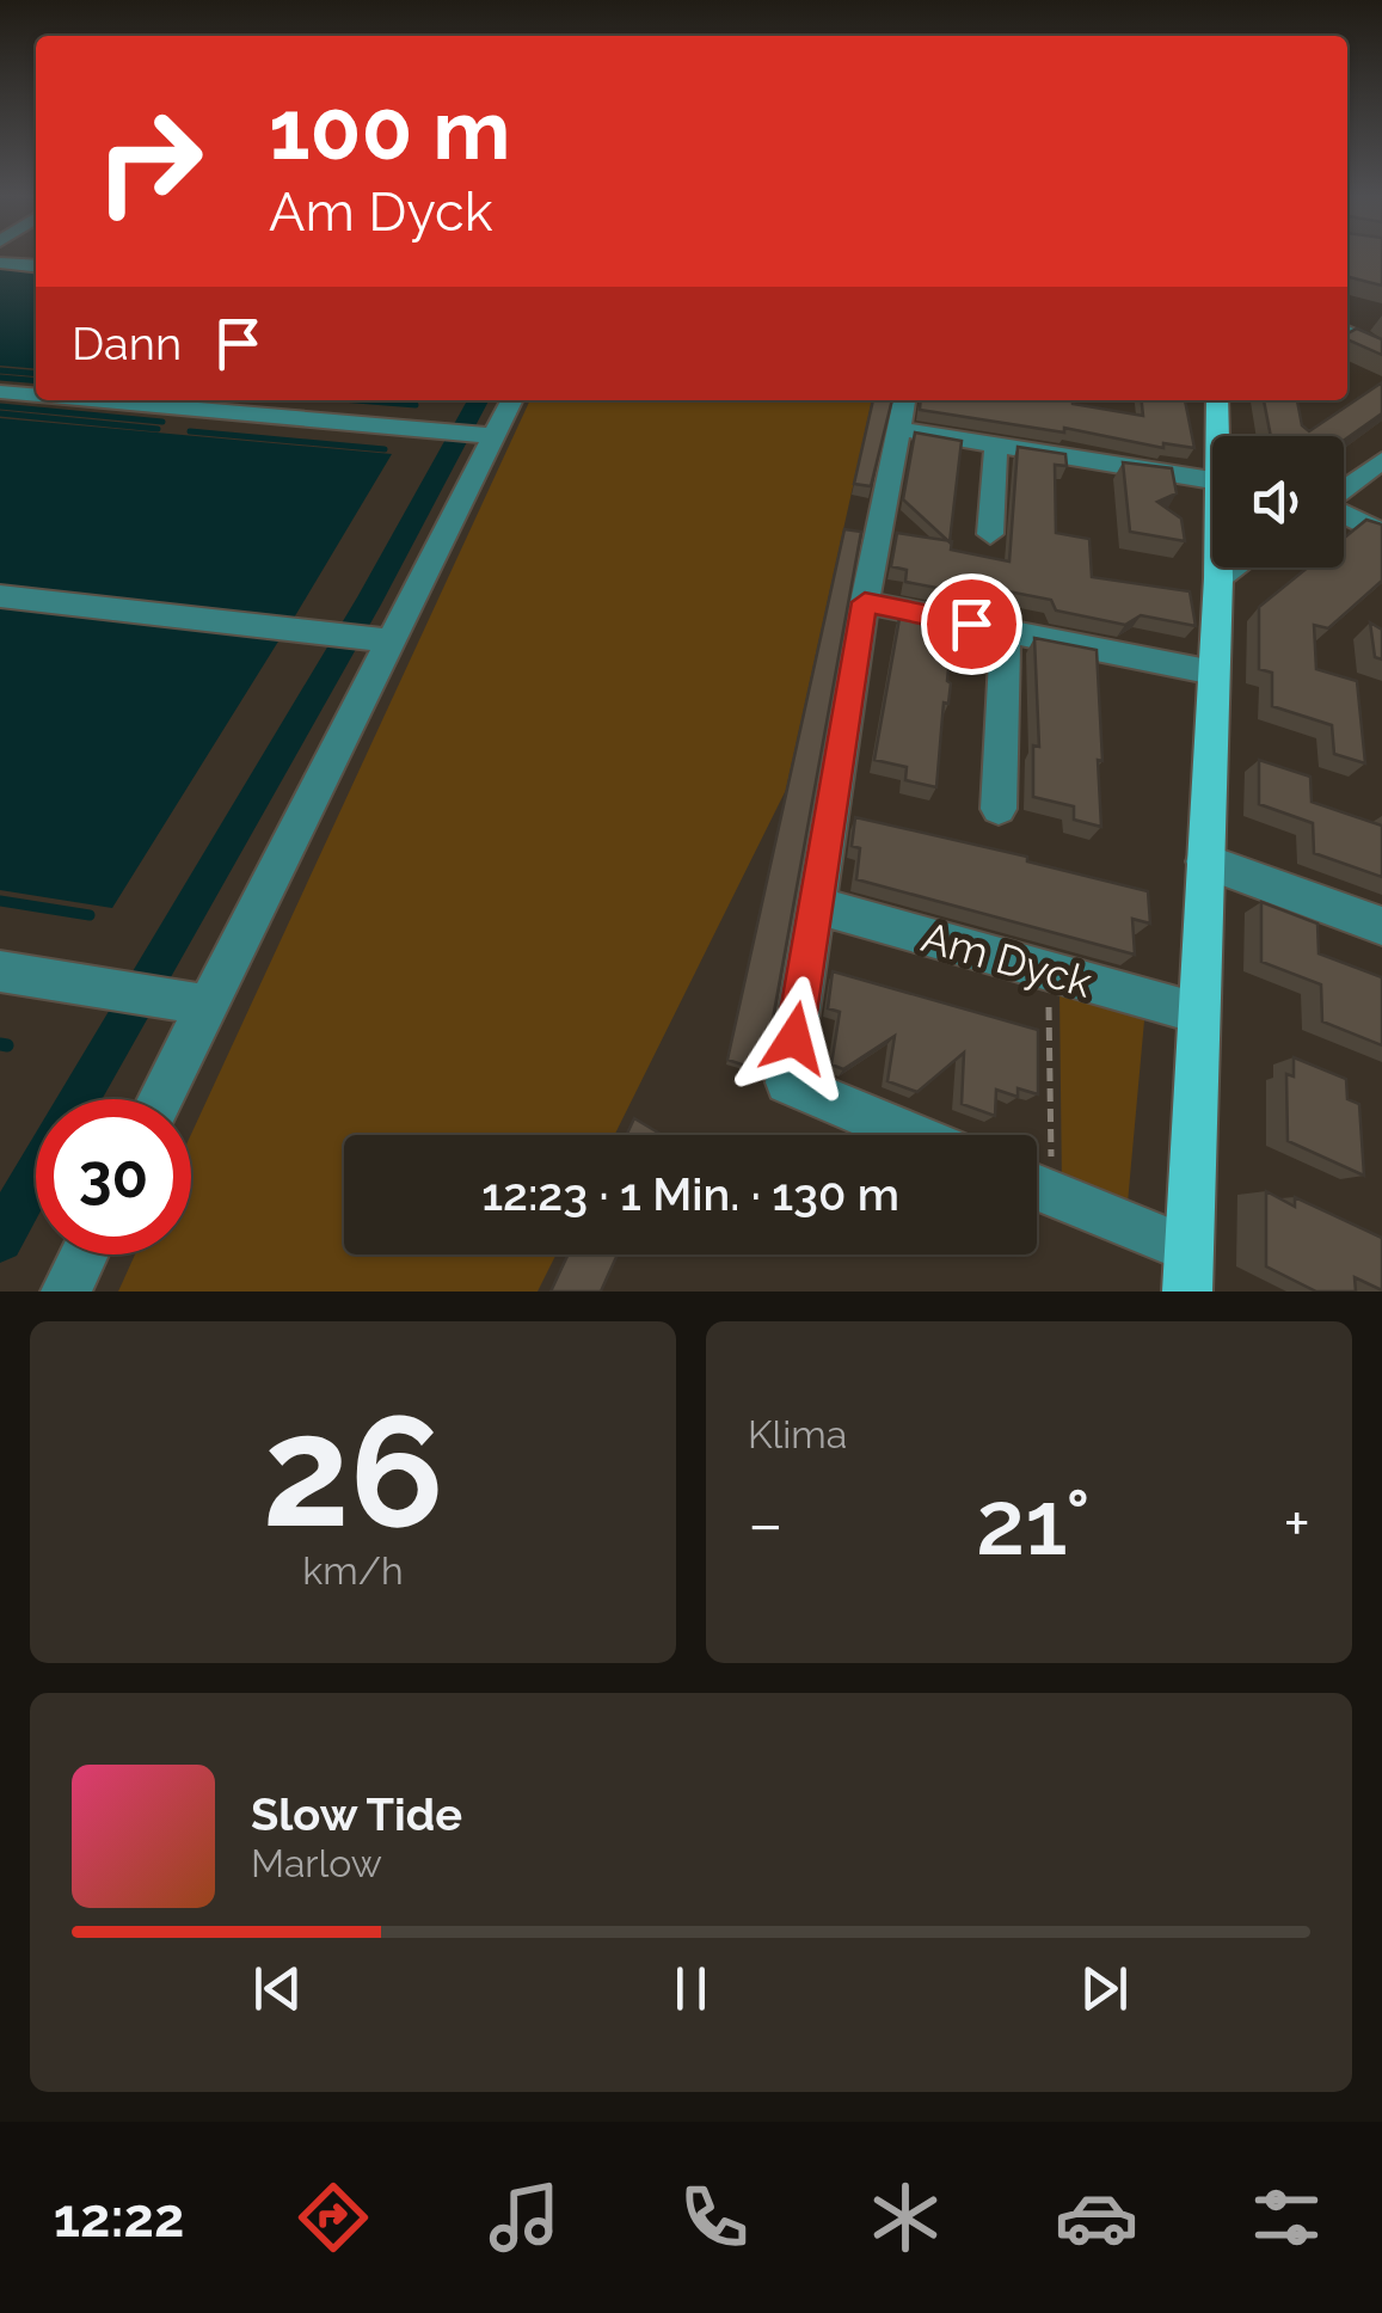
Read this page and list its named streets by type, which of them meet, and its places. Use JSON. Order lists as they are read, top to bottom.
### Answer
{
  "streets": {
    "street": ["Am Dyck"]
  },
  "page": {
    "turn": ["100 m", "Am Dyck"],
    "then": "Dann",
    "limit": "30",
    "trip": "12:23 · 1 Min. · 130 m",
    "tile": [
      ["26", "km/h"],
      "Klima"
    ],
    "heat": ["−", "21°", "+"],
    "song": ["Slow Tide", "Marlow"],
    "tabs": "12:22"
  }
}
